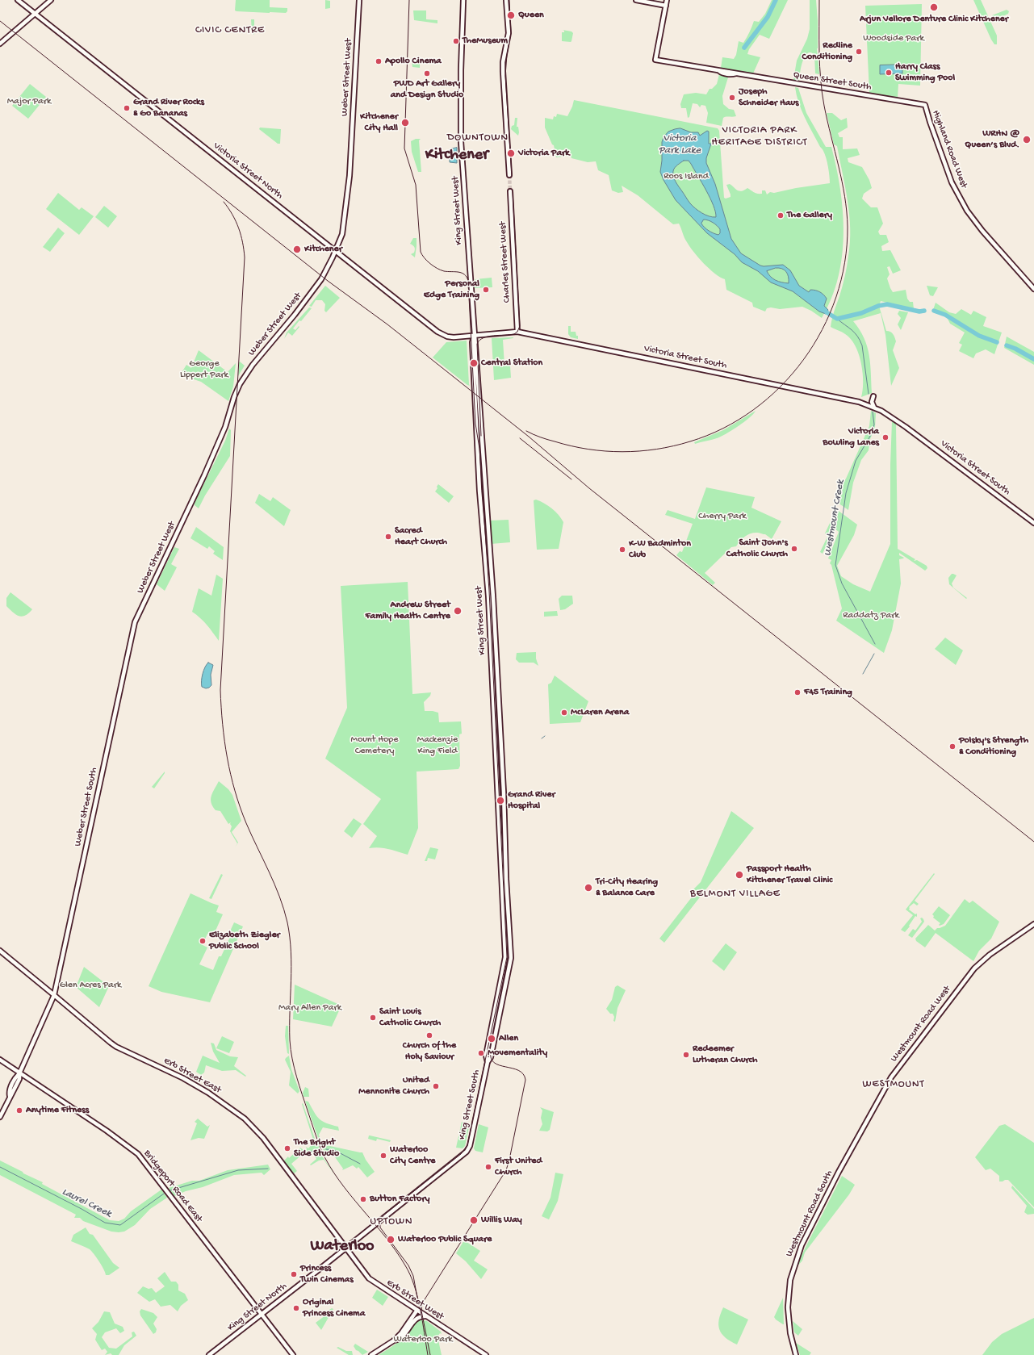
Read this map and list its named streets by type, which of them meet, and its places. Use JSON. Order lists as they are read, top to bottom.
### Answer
{
  "streets": {
    "main road": [
      "Weber Street West",
      "Queen Street South",
      "Highland Road West",
      "Victoria Street North",
      "King Street West",
      "Charles Street West",
      "Victoria Street South",
      "Weber Street South",
      "Westmount Road West",
      "Erb Street East",
      "King Street South",
      "Bridgeport Road East",
      "Westmount Road South",
      "Erb Street West",
      "King Street North"
    ]
  },
  "crossings": [
    ["Weber Street West", "Victoria Street North"],
    ["Weber Street West", "Weber Street South"],
    ["Queen Street South", "Highland Road West"],
    ["Victoria Street North", "King Street West"],
    ["Victoria Street North", "Victoria Street South"],
    ["King Street West", "Victoria Street South"],
    ["King Street West", "King Street South"],
    ["Charles Street West", "Victoria Street South"],
    ["Weber Street South", "Erb Street East"],
    ["Weber Street South", "Bridgeport Road East"],
    ["Westmount Road West", "Westmount Road South"],
    ["Erb Street East", "King Street South"],
    ["Erb Street East", "Erb Street West"],
    ["Erb Street East", "King Street North"],
    ["King Street South", "Erb Street West"],
    ["King Street South", "King Street North"],
    ["Bridgeport Road East", "King Street North"],
    ["Erb Street West", "King Street North"]
  ],
  "districts": [
    "CIVIC CENTRE",
    "VICTORIA PARK HERITAGE DISTRICT",
    "DOWNTOWN",
    "Kitchener",
    "BELMONT VILLAGE",
    "WESTMOUNT",
    "UPTOWN",
    "Waterloo"
  ],
  "water": ["Victoria Park Lake", "Westmount Creek", "Laurel Creek"],
  "parks": [
    "Woodside Park",
    "Major Park",
    "Roos Island",
    "George Lippert Park",
    "Cherry Park",
    "Raddatz Park",
    "Mount Hope Cemetery",
    "Mackenzie King Field",
    "Glen Acres Park",
    "Mary Allen Park",
    "Waterloo Park"
  ],
  "places": [
    "Arjun Vellore Denture Clinic Kitchener",
    "Queen",
    "TheMuseum",
    "Redline Conditioning",
    "Apollo Cinema",
    "Harry Class Swimming Pool",
    "PWD Art Gallery and Design Studio",
    "Joseph Schneider Haus",
    "Grand River Rocks & Go Bananas",
    "Kitchener City Hall",
    "WRHN @ Queen’s Blvd.",
    "Victoria Park",
    "The Gallery",
    "Kitchener",
    "Personal Edge Training",
    "Central Station",
    "Victoria Bowling Lanes",
    "Sacred Heart Church",
    "Saint John's Catholic Church",
    "K-W Badminton Club",
    "Andrew Street Family Health Centre",
    "F45 Training",
    "McLaren Arena",
    "Polsky's Strength & Conditioning",
    "Grand River Hospital",
    "Passport Health Kitchener Travel Clinic",
    "Tri-City Hearing & Balance Care",
    "Elizabeth Ziegler Public School",
    "Saint Louis Catholic Church",
    "Church of the Holy Saviour",
    "Allen",
    "Movementality",
    "Redeemer Lutheran Church",
    "United Mennonite Church",
    "Anytime Fitness",
    "The Bright Side Studio",
    "Waterloo City Centre",
    "First United Church",
    "Button Factory",
    "Willis Way",
    "Waterloo Public Square",
    "Princess Twin Cinemas",
    "Original Princess Cinema"
  ]
}
